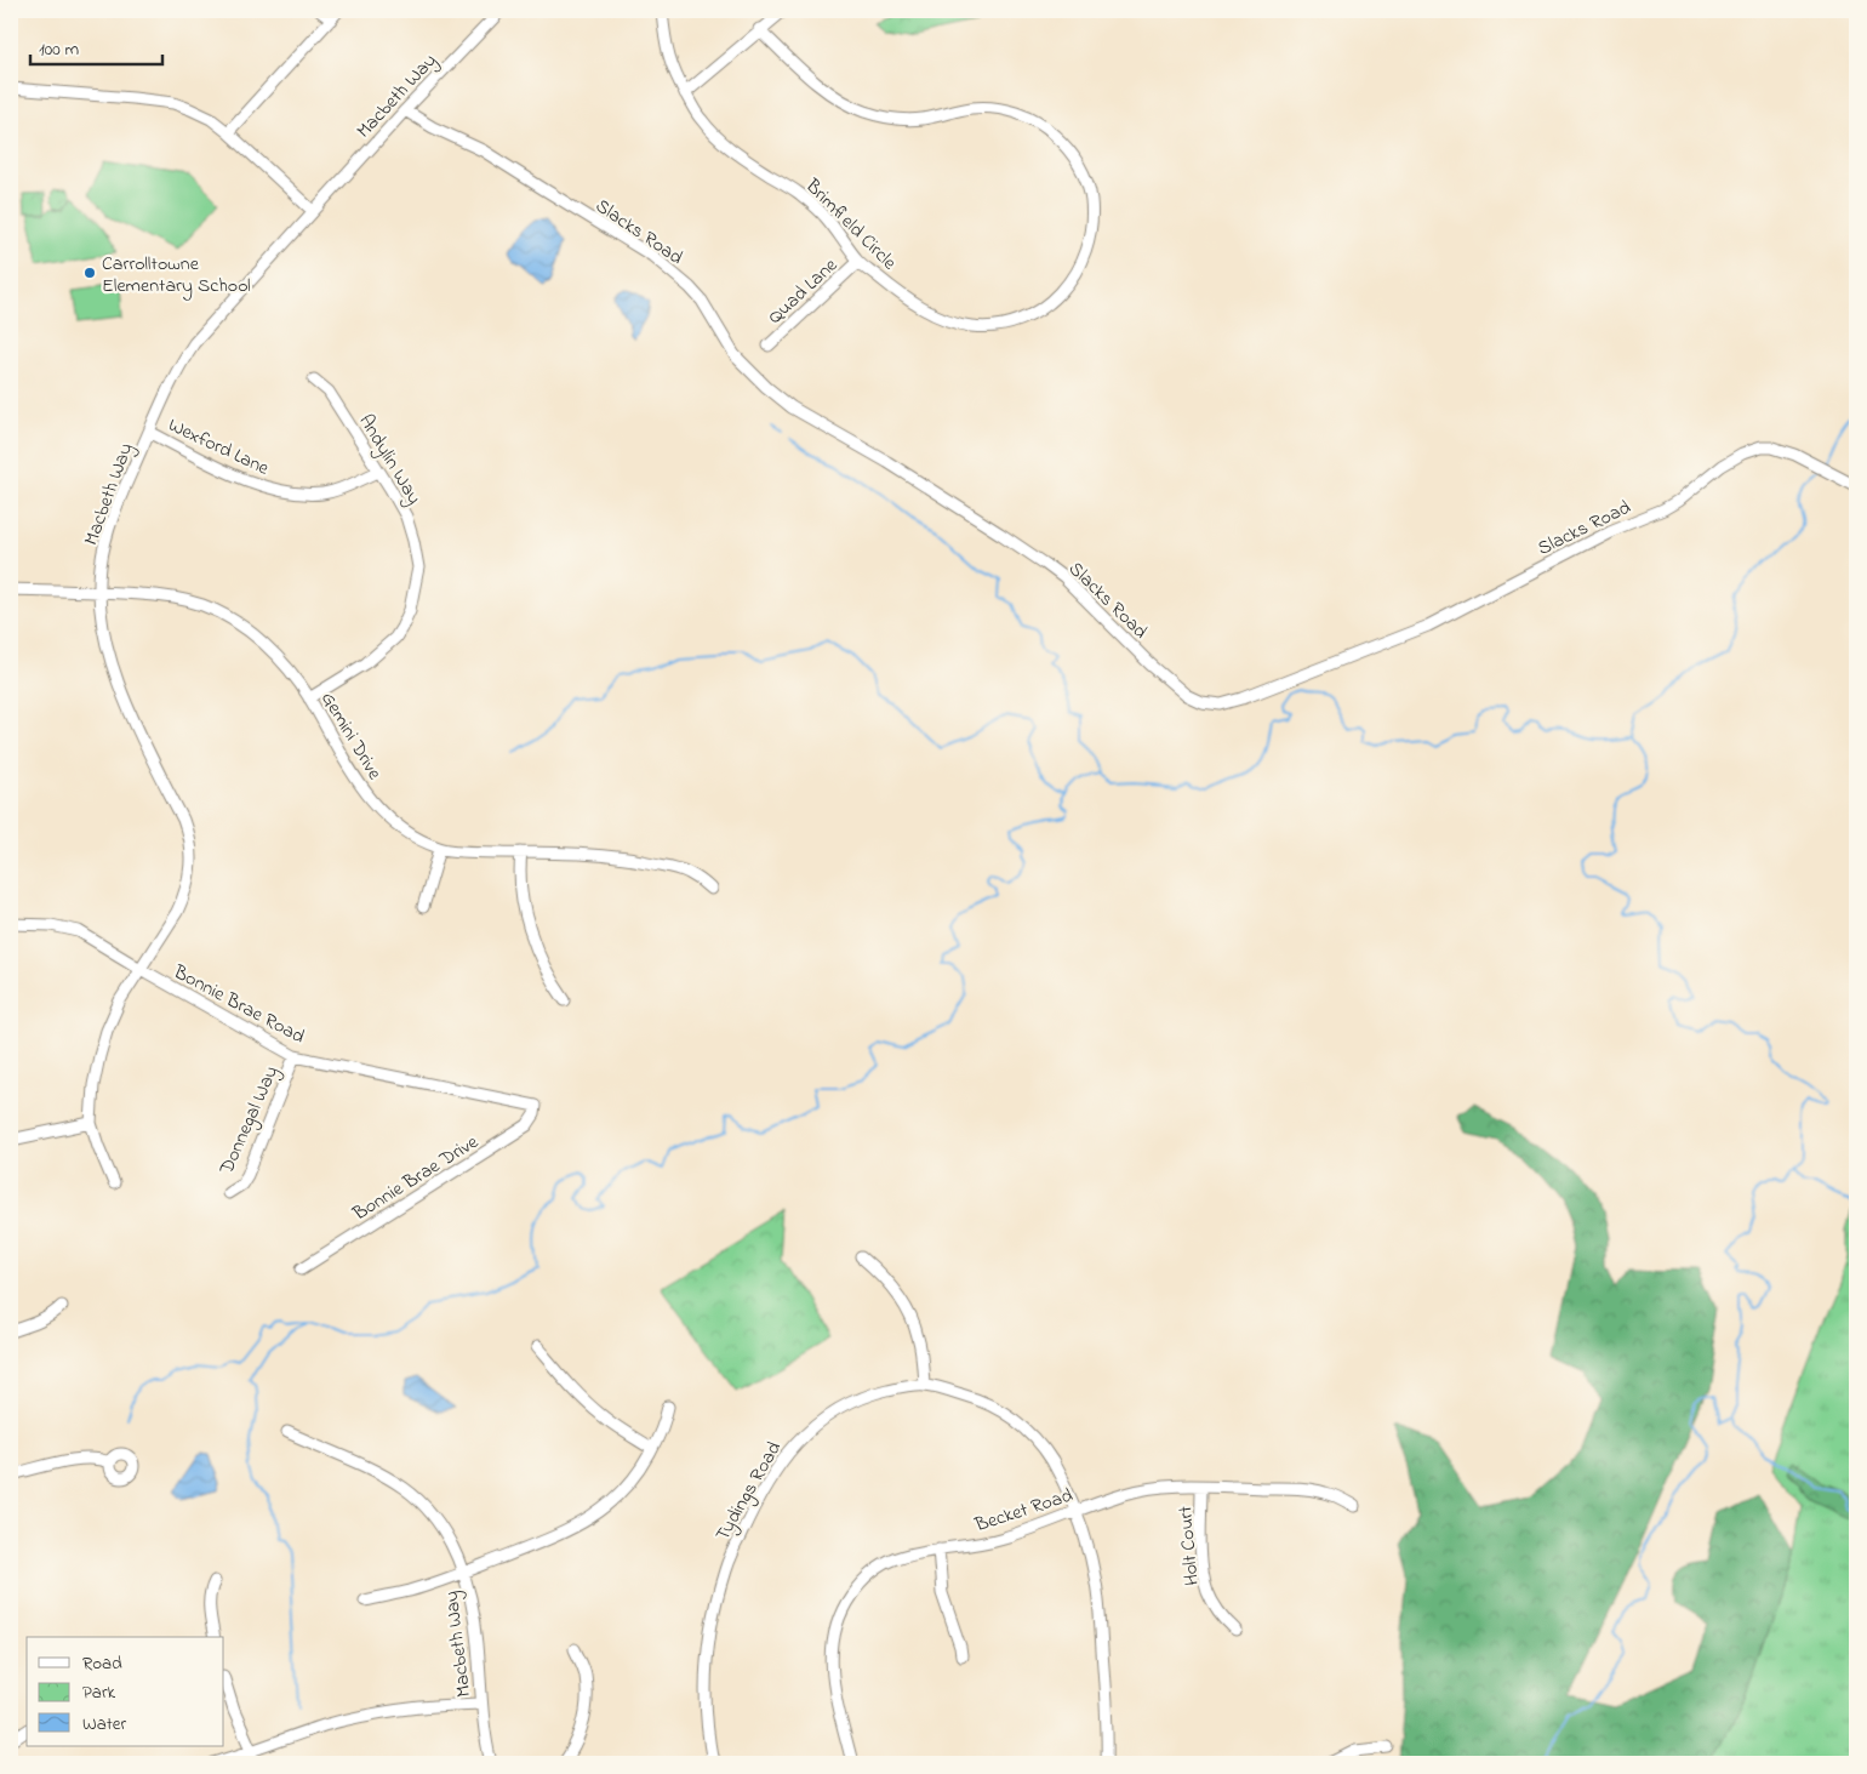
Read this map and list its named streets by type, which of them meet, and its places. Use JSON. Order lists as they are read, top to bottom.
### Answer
{
  "streets": {
    "street": [
      "Macbeth Way",
      "Brimfield Circle",
      "Slacks Road",
      "Quad Lane",
      "Wexford Lane",
      "Andylin Way",
      "Gemini Drive",
      "Bonnie Brae Road",
      "Donnegal Way",
      "Bonnie Brae Drive",
      "Tydings Road",
      "Becket Road",
      "Holt Court"
    ]
  },
  "crossings": [
    ["Macbeth Way", "Slacks Road"],
    ["Macbeth Way", "Wexford Lane"],
    ["Macbeth Way", "Gemini Drive"],
    ["Macbeth Way", "Bonnie Brae Road"],
    ["Brimfield Circle", "Quad Lane"],
    ["Wexford Lane", "Andylin Way"],
    ["Andylin Way", "Gemini Drive"],
    ["Bonnie Brae Road", "Donnegal Way"],
    ["Bonnie Brae Road", "Bonnie Brae Drive"],
    ["Tydings Road", "Becket Road"],
    ["Becket Road", "Holt Court"]
  ],
  "places": ["Carrolltowne Elementary School"],
  "legend": ["Road", "Park", "Water"],
  "scale_bar": "100 m"
}
